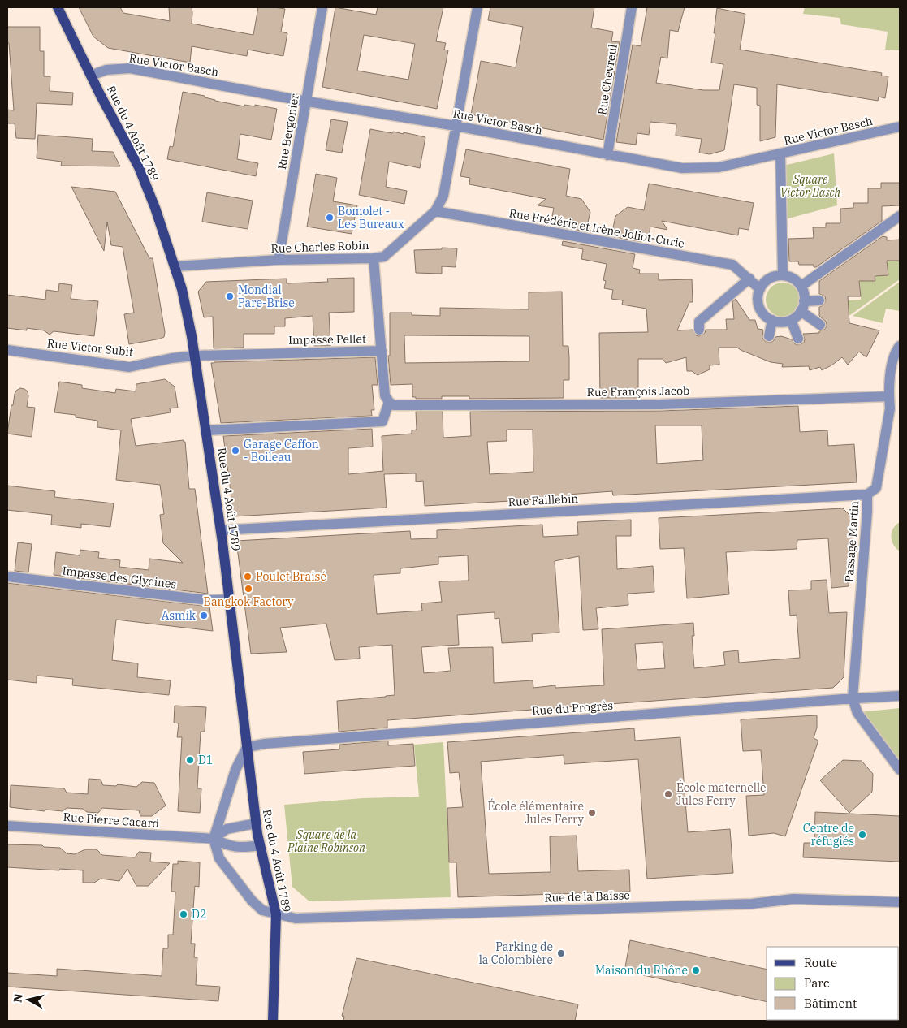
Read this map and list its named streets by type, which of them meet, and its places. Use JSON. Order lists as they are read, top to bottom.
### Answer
{
  "streets": {
    "main road": ["Rue du 4 Août 1789"],
    "street": [
      "Rue Victor Basch",
      "Rue Chevreul",
      "Rue Bergonier",
      "Rue Frédéric et Irène Joliot-Curie",
      "Rue Charles Robin",
      "Impasse Pellet",
      "Rue Victor Subit",
      "Rue François Jacob",
      "Rue Faillebin",
      "Passage Martin",
      "Impasse des Glycines",
      "Rue du Progrès",
      "Rue Pierre Cacard",
      "Rue de la Baïsse"
    ]
  },
  "crossings": [
    ["Rue Victor Basch", "Rue Chevreul"],
    ["Rue Victor Basch", "Rue Bergonier"],
    ["Rue Victor Basch", "Rue du 4 Août 1789"],
    ["Rue Victor Basch", "Rue Charles Robin"],
    ["Rue Bergonier", "Rue Charles Robin"],
    ["Rue du 4 Août 1789", "Rue Charles Robin"],
    ["Rue du 4 Août 1789", "Impasse Pellet"],
    ["Rue du 4 Août 1789", "Rue Victor Subit"],
    ["Rue du 4 Août 1789", "Rue Faillebin"],
    ["Rue du 4 Août 1789", "Impasse des Glycines"],
    ["Rue du 4 Août 1789", "Rue du Progrès"],
    ["Rue du 4 Août 1789", "Rue Pierre Cacard"],
    ["Rue du 4 Août 1789", "Rue de la Baïsse"],
    ["Rue Frédéric et Irène Joliot-Curie", "Rue Charles Robin"],
    ["Impasse Pellet", "Rue Victor Subit"],
    ["Impasse Pellet", "Rue François Jacob"],
    ["Rue François Jacob", "Passage Martin"],
    ["Rue Faillebin", "Passage Martin"],
    ["Passage Martin", "Rue du Progrès"]
  ],
  "parks": ["Square Victor Basch", "Square de la Plaine Robinson"],
  "places": [
    "Bomolet - Les Bureaux",
    "Mondial Pare-Brise",
    "Garage Caffon - Boileau",
    "Poulet Braisé",
    "Bangkok Factory",
    "Asmik",
    "D1",
    "École maternelle Jules Ferry",
    "École élémentaire Jules Ferry",
    "Centre de réfugiés",
    "D2",
    "Parking de la Colombière",
    "Maison du Rhône"
  ],
  "legend": ["Route", "Parc", "Bâtiment"],
  "north": "left"
}
